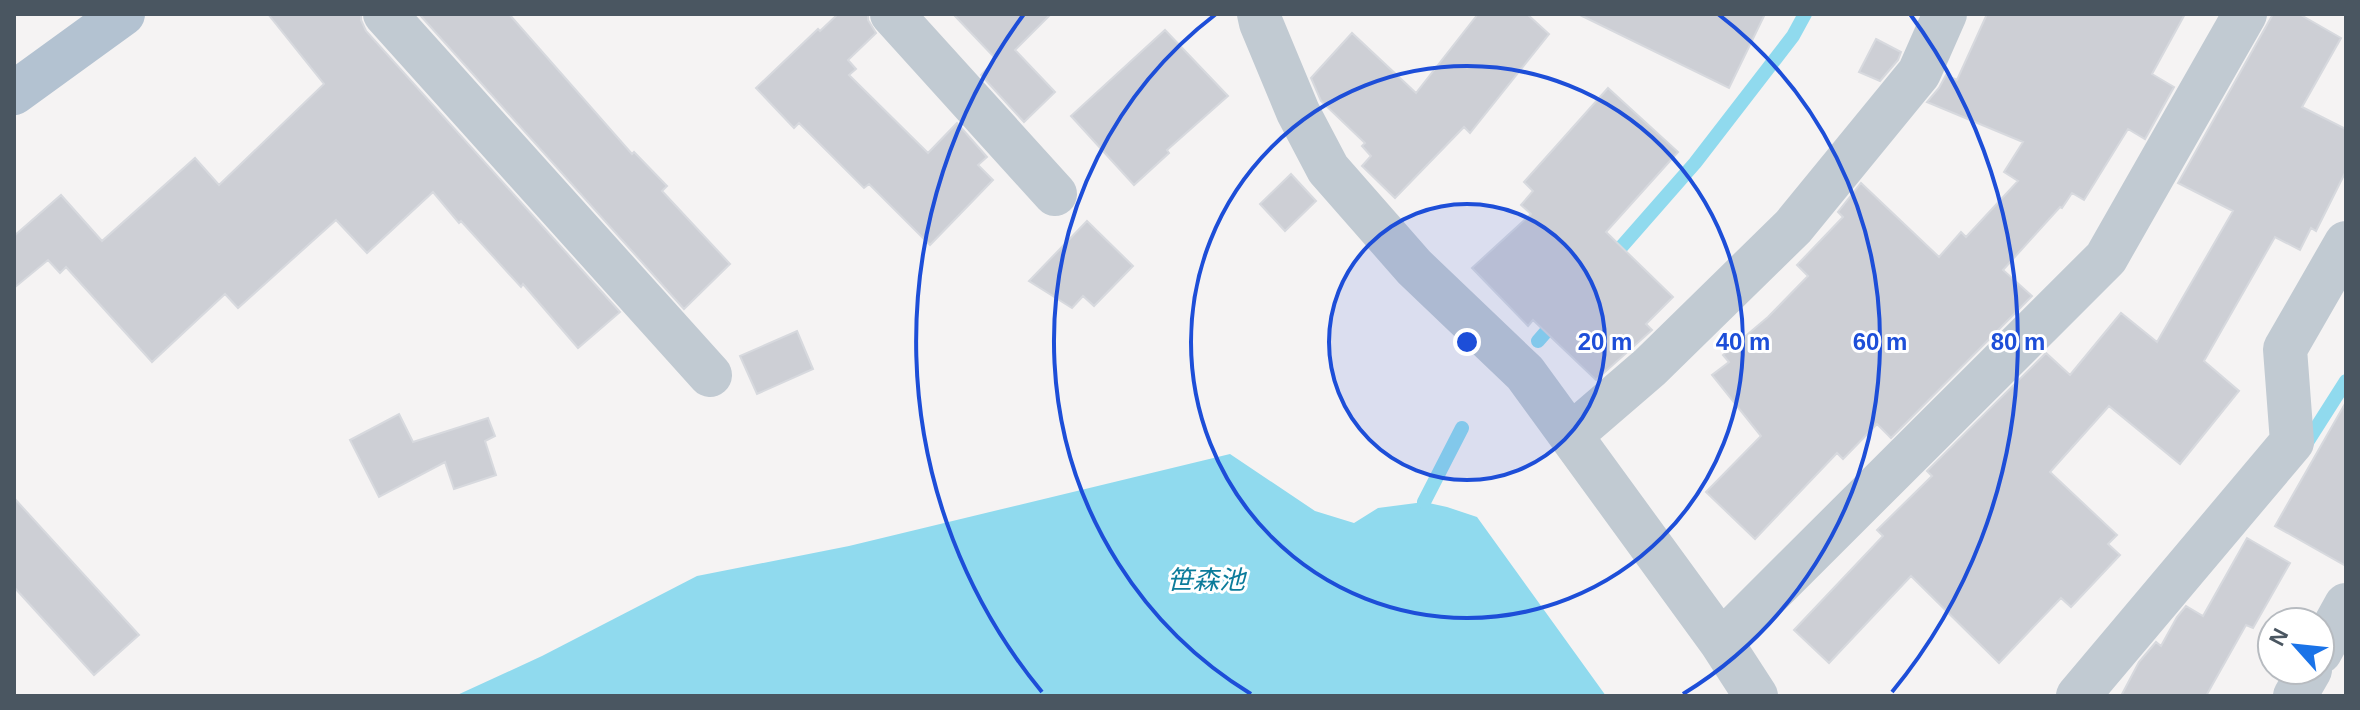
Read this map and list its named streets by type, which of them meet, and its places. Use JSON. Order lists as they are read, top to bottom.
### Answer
{
  "water": ["笹森池"],
  "north": "top left",
  "rings": [
    "20 m",
    "40 m",
    "60 m",
    "80 m"
  ]
}
